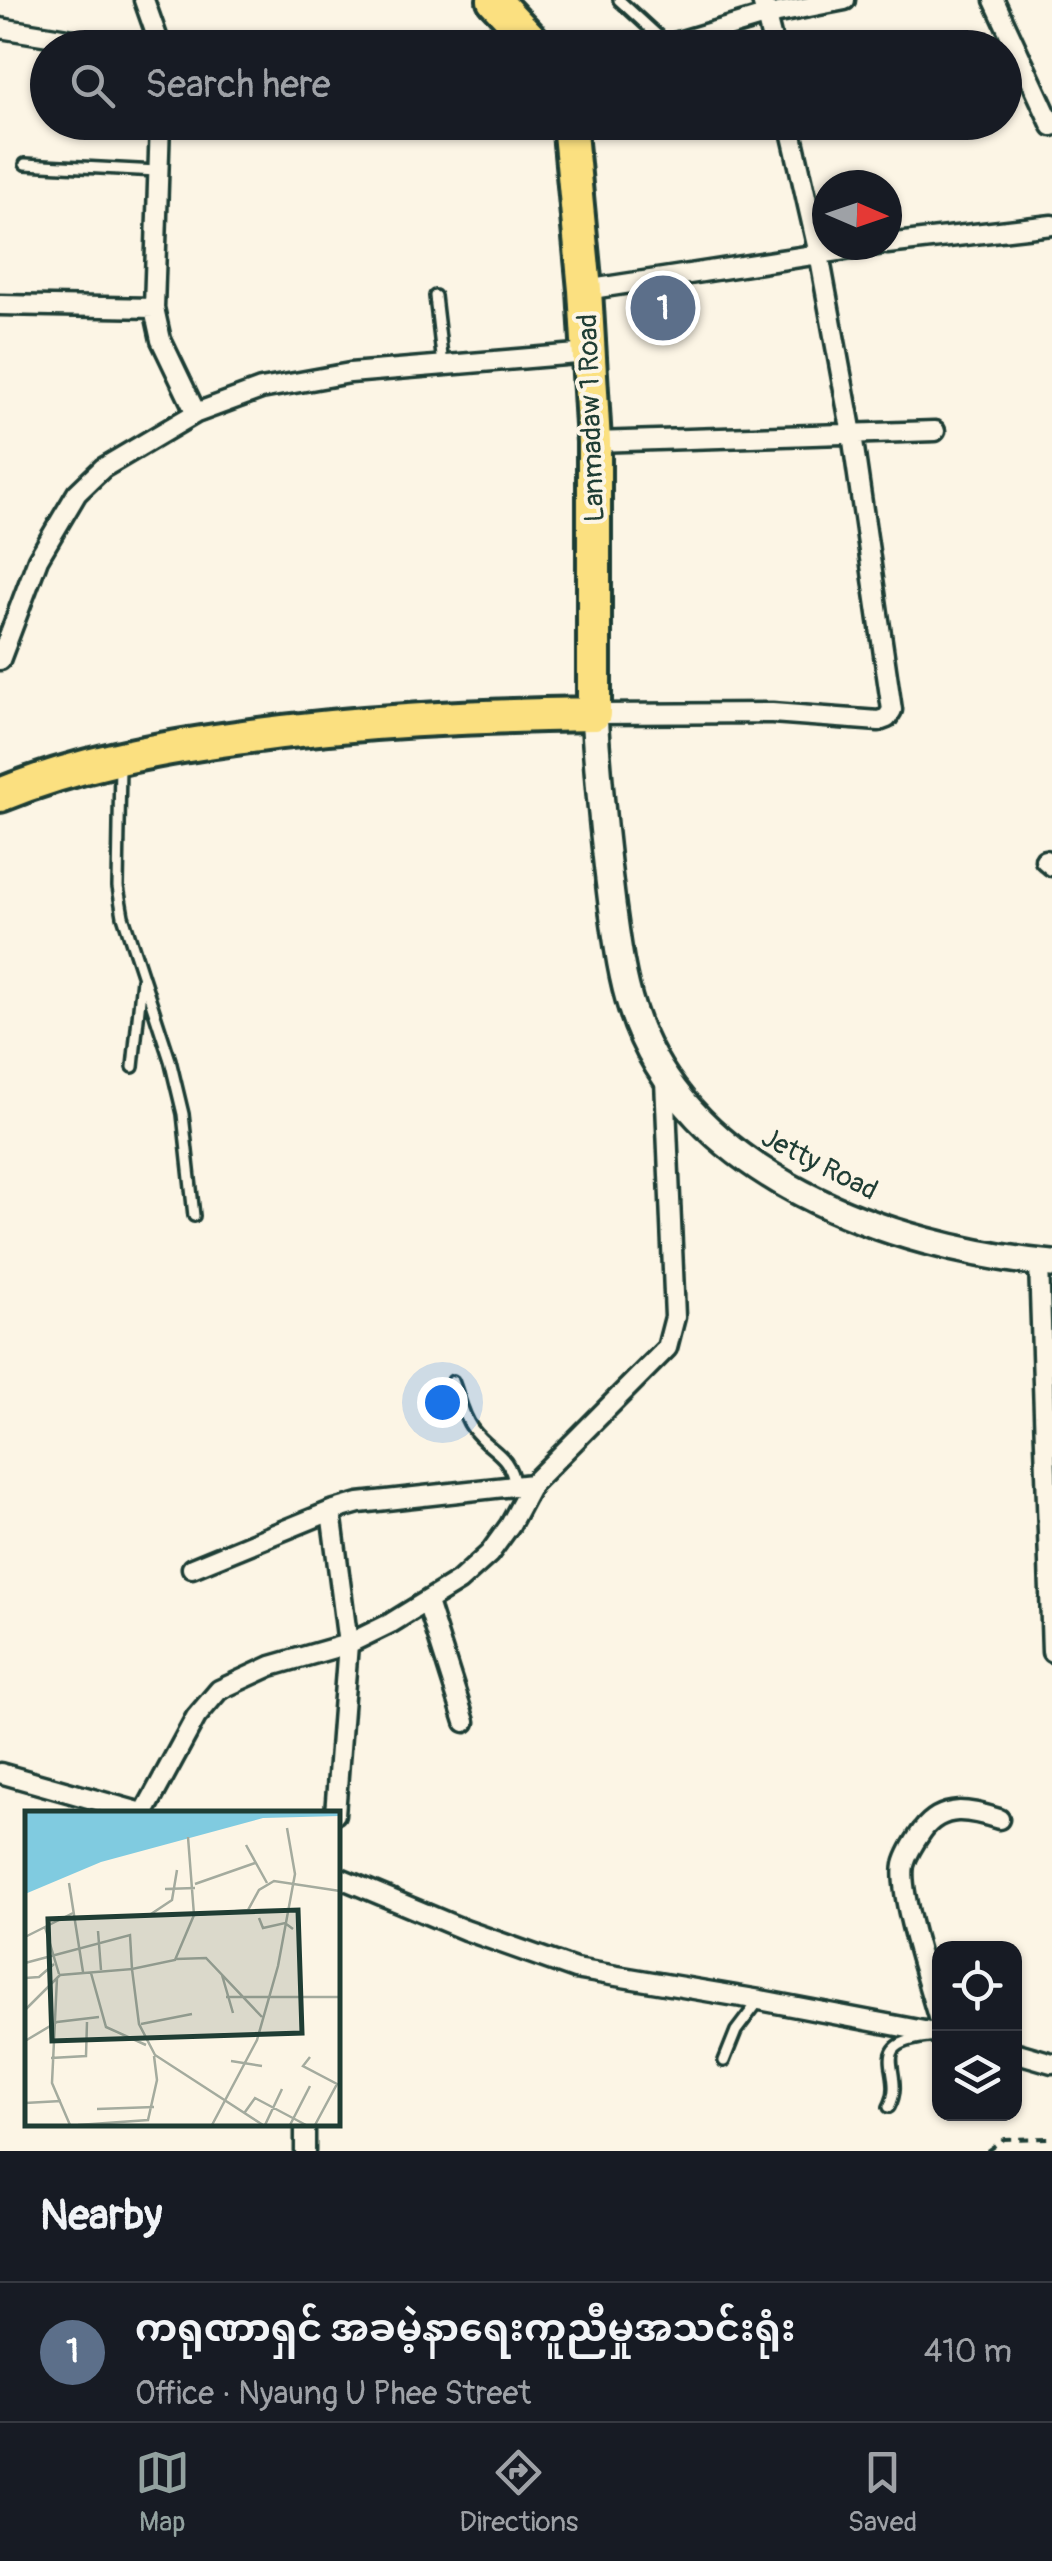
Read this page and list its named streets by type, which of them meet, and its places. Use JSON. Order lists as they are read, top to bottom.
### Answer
{
  "streets": {
    "highway": ["Lanmadaw 1 Road"],
    "street": ["Jetty Road"]
  },
  "crossings": [
    ["Lanmadaw 1 Road", "Jetty Road"]
  ],
  "north": "right",
  "page": {
    "search": "Search here",
    "pins": "1",
    "heading": "Nearby",
    "list": [
      {
        "mark": "1",
        "name": "ကရုဏာရှင် အခမဲ့နာရေးကူညီမှုအသင်းရုံး",
        "note": "Office · Nyaung U Phee Street",
        "value": "410 m"
      }
    ],
    "nav": ["Map", "Directions", "Saved"]
  }
}
